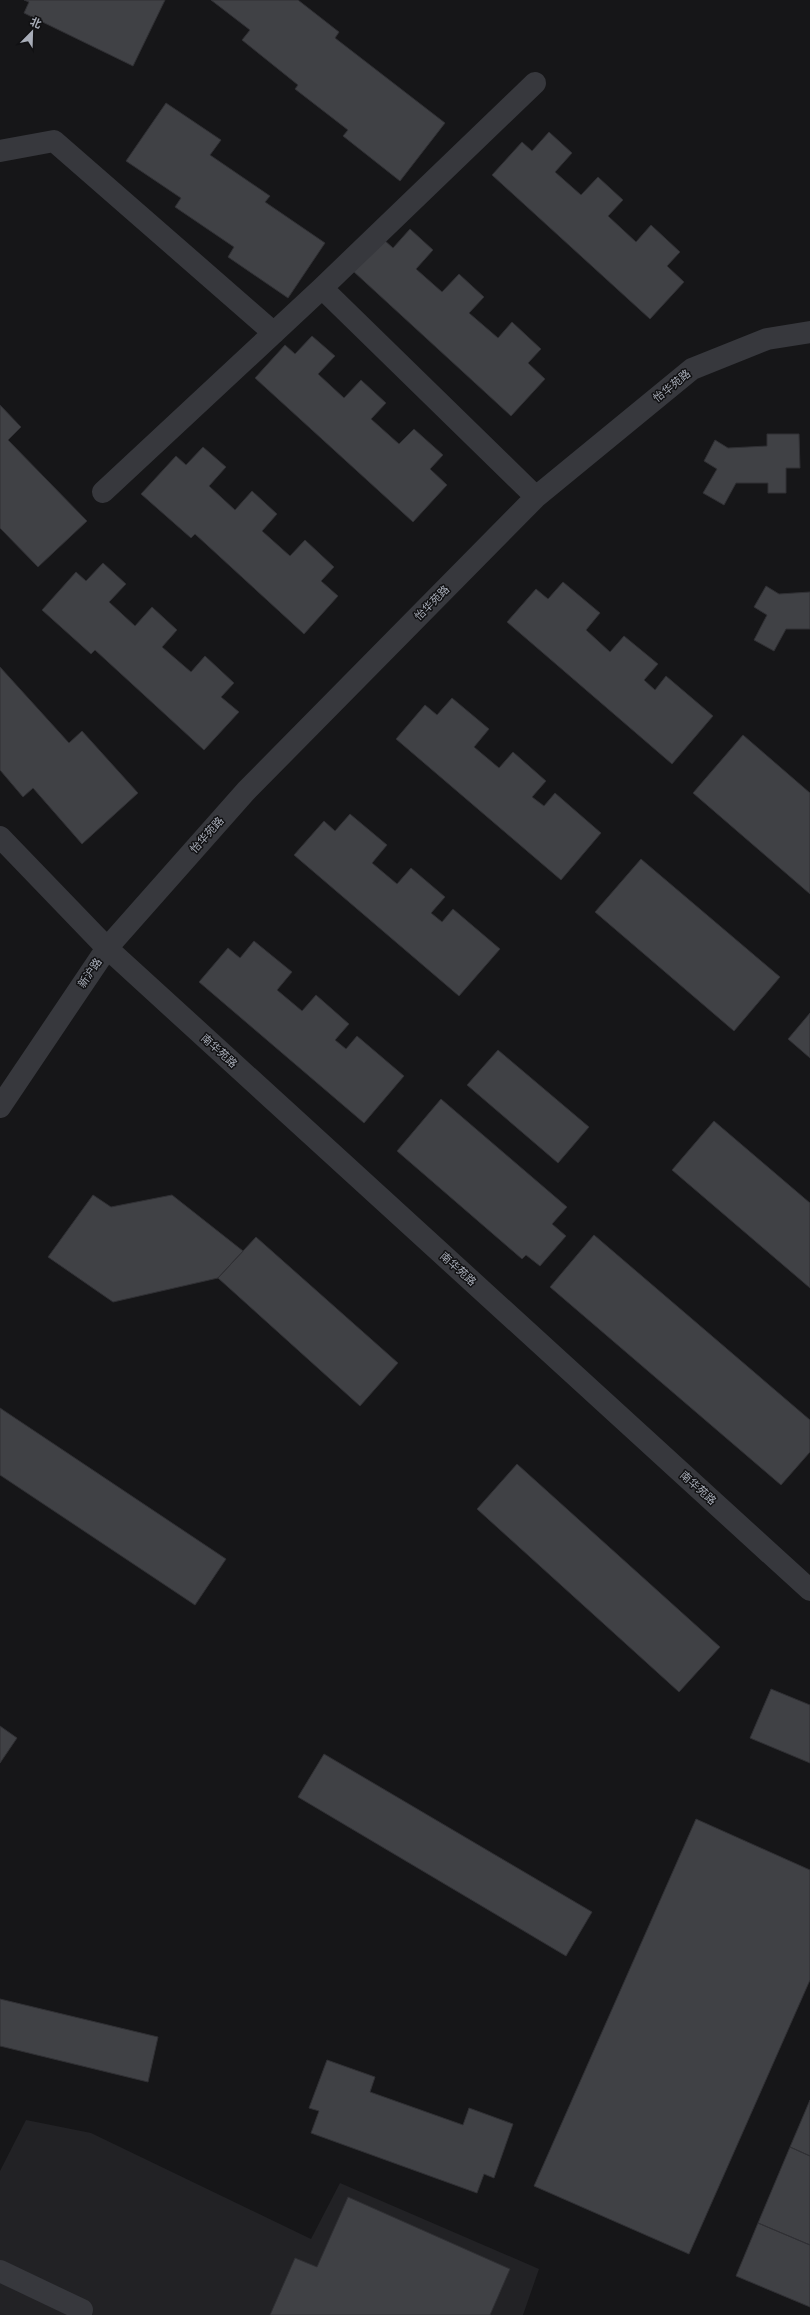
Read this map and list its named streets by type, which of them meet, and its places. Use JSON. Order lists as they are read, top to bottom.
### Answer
{
  "streets": {
    "street": ["怡华苑路", "新沪路", "南华苑路"]
  },
  "crossings": [
    ["怡华苑路", "新沪路"],
    ["怡华苑路", "南华苑路"],
    ["新沪路", "南华苑路"]
  ],
  "north": "top right"
}
